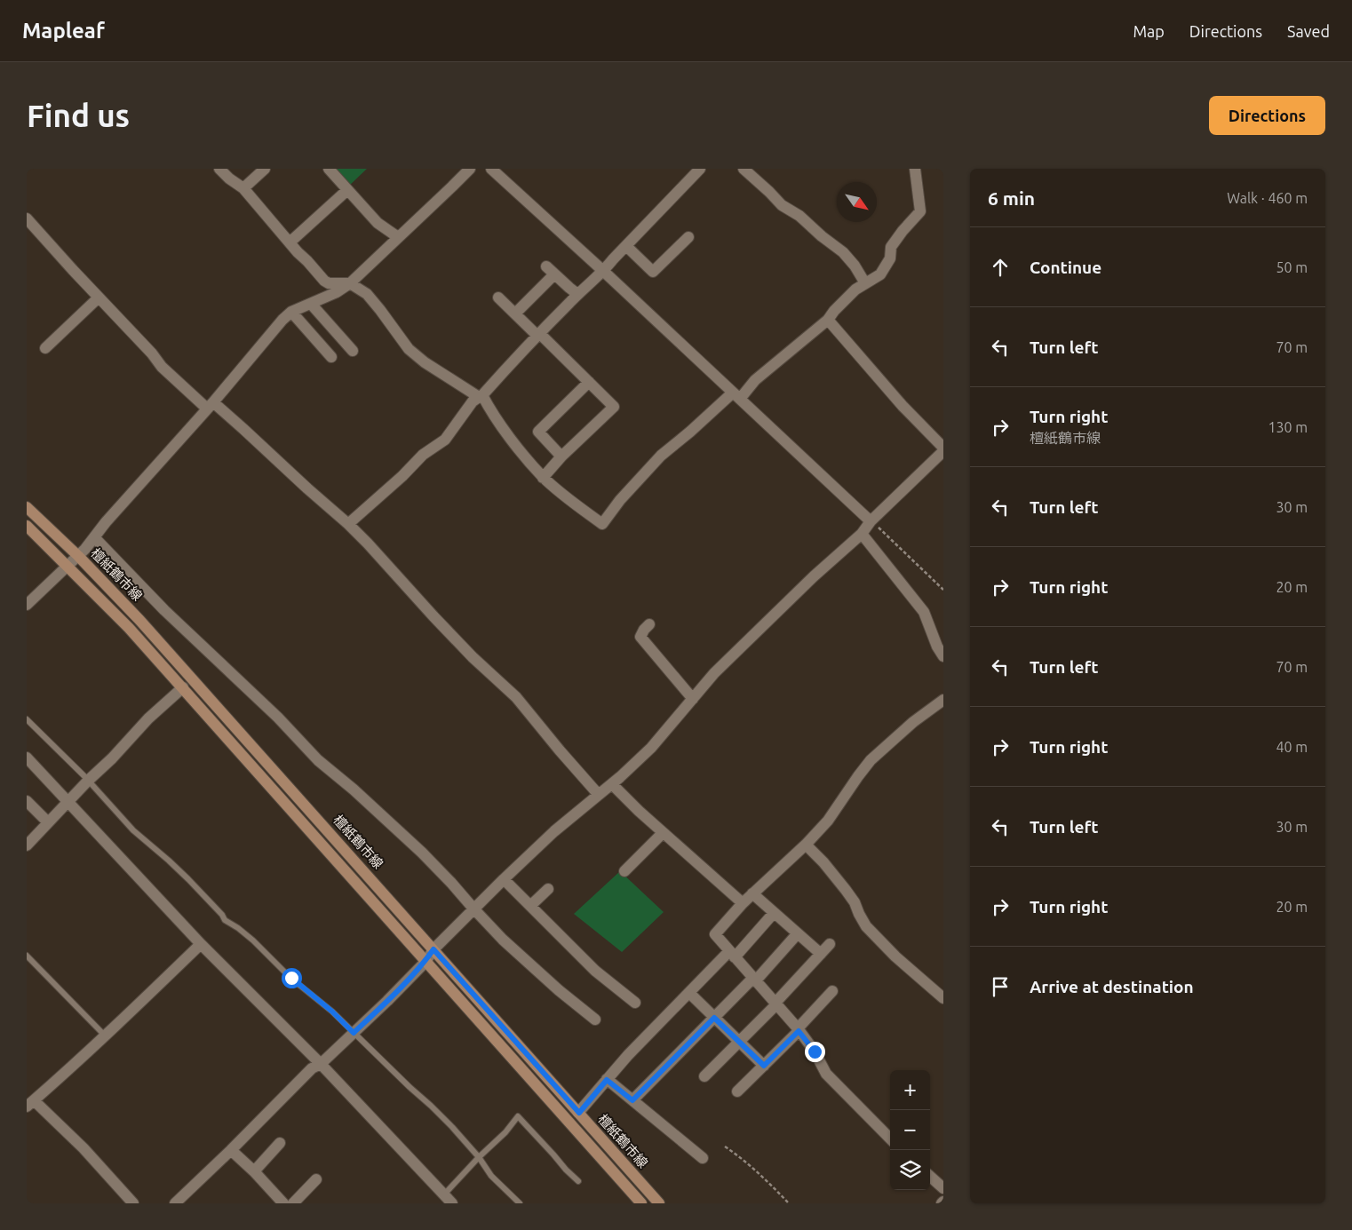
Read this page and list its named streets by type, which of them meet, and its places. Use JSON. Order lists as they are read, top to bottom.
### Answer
{
  "streets": {
    "main road": ["檀紙鶴市線"]
  },
  "north": "bottom right",
  "page": {
    "header": "Mapleaf",
    "nav": ["Map", "Directions", "Saved"],
    "buttons": "Directions",
    "title": "Find us",
    "heading": ["6 min", "Walk · 460 m"],
    "list": [
      ["Continue", "50 m"],
      ["Turn left", "70 m"],
      ["Turn right", "檀紙鶴市線", "130 m"],
      ["Turn left", "30 m"],
      ["Turn right", "20 m"],
      ["Turn left", "70 m"],
      ["Turn right", "40 m"],
      ["Turn left", "30 m"],
      ["Turn right", "20 m"],
      "Arrive at destination"
    ],
    "map_buttons": ["+", "−"]
  }
}
